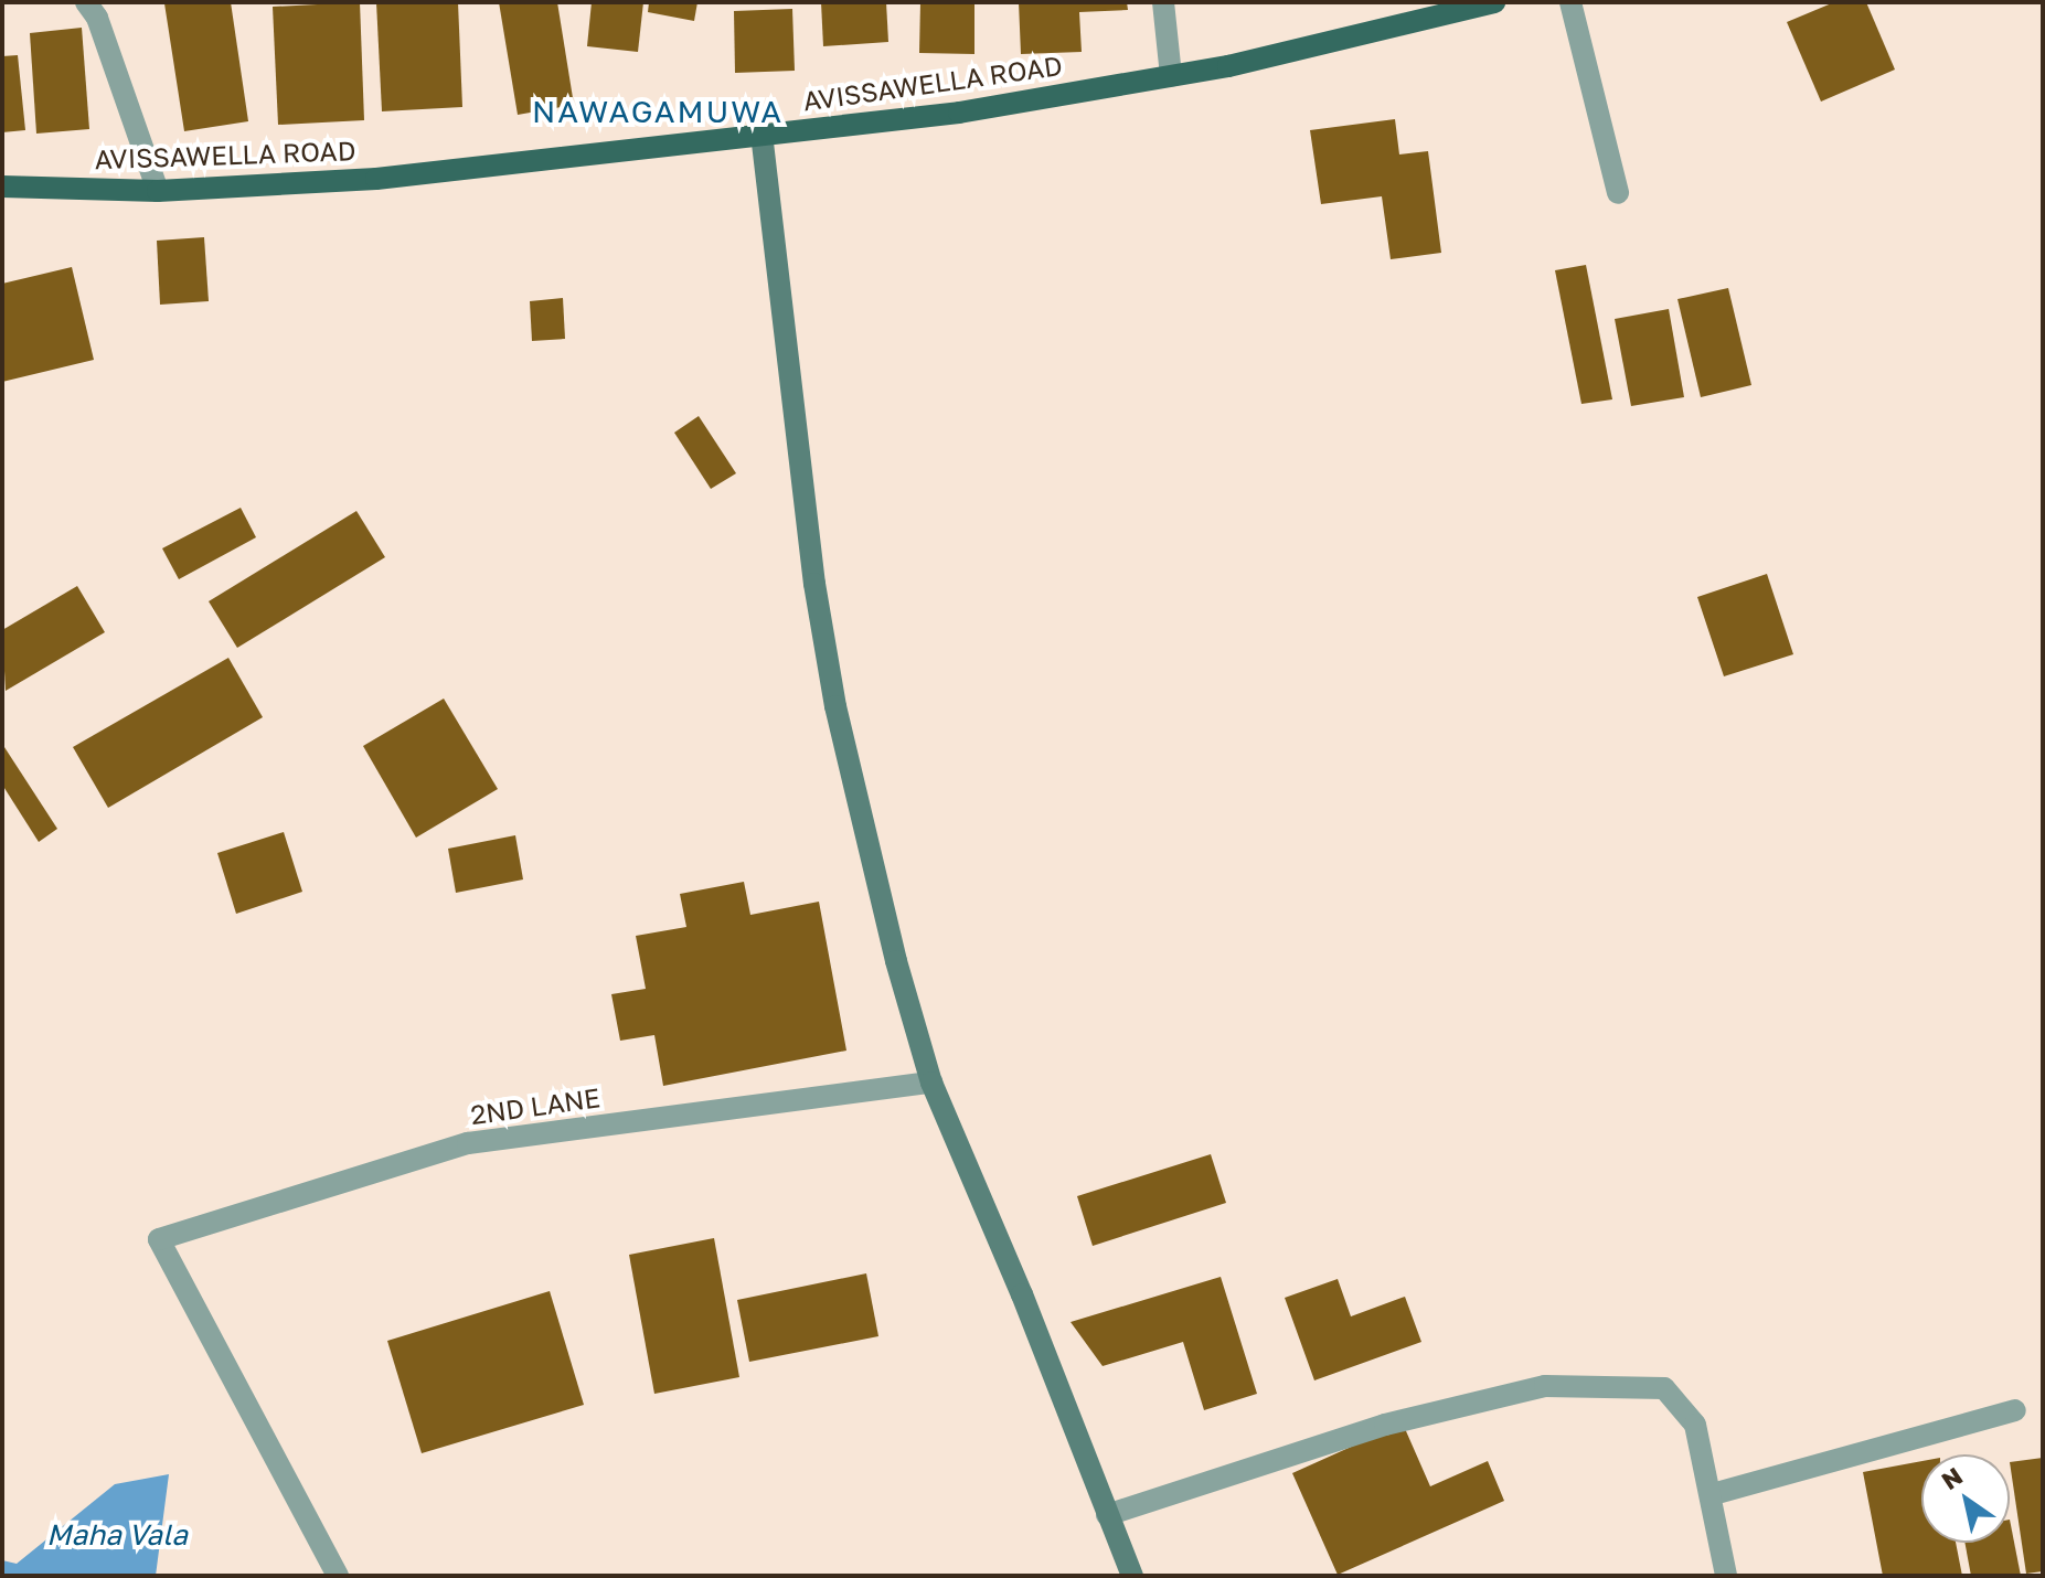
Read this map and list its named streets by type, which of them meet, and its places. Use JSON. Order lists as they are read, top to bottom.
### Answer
{
  "streets": {
    "main road": ["AVISSAWELLA ROAD"],
    "street": ["2ND LANE"]
  },
  "districts": ["NAWAGAMUWA"],
  "water": ["Maha Vala"],
  "north": "top left"
}
